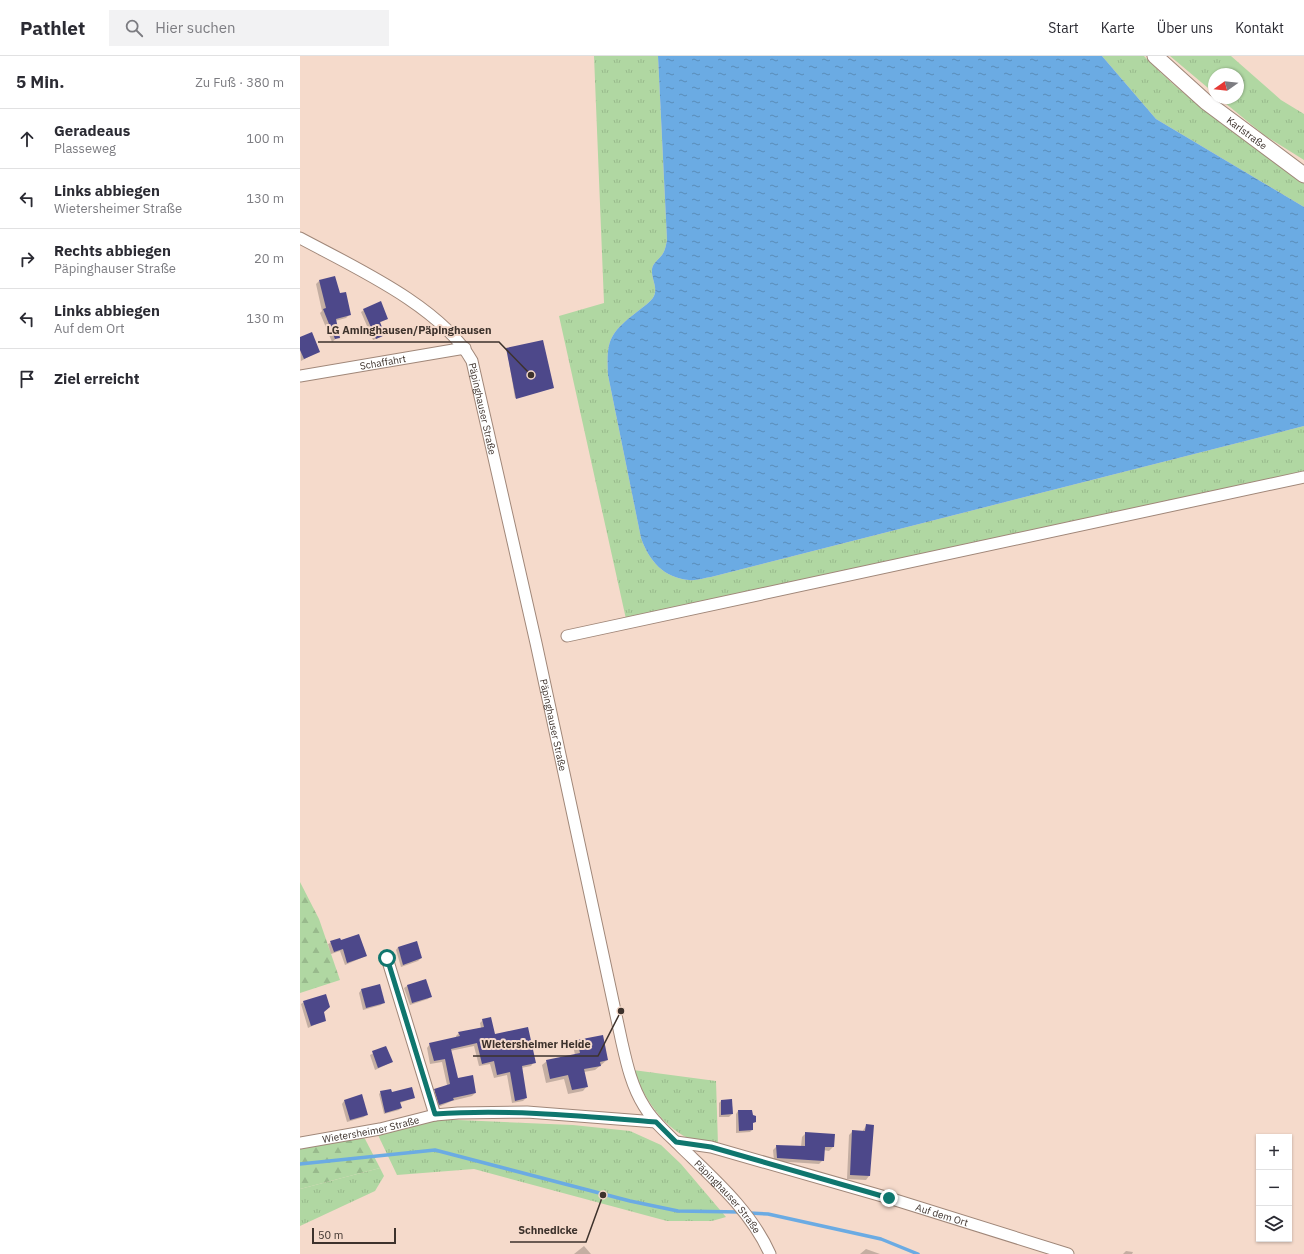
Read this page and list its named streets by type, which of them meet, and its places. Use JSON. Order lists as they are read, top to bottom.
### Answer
{
  "streets": {
    "street": [
      "Karlstraße",
      "Schaffahrt",
      "Päpinghauser Straße",
      "Wietersheimer Straße",
      "Auf dem Ort"
    ]
  },
  "crossings": [
    ["Schaffahrt", "Päpinghauser Straße"],
    ["Päpinghauser Straße", "Wietersheimer Straße"],
    ["Päpinghauser Straße", "Auf dem Ort"]
  ],
  "places": ["LG Aminghausen/Päpinghausen", "Wietersheimer Heide", "Schnedicke"],
  "scale_bar": "50 m",
  "north": "left",
  "page": {
    "header": "Pathlet",
    "search": "Hier suchen",
    "nav": [
      "Start",
      "Karte",
      "Über uns",
      "Kontakt"
    ],
    "heading": ["5 Min.", "Zu Fuß · 380 m"],
    "list": [
      ["Geradeaus", "Plasseweg", "100 m"],
      ["Links abbiegen", "Wietersheimer Straße", "130 m"],
      ["Rechts abbiegen", "Päpinghauser Straße", "20 m"],
      ["Links abbiegen", "Auf dem Ort", "130 m"],
      "Ziel erreicht"
    ],
    "map_buttons": ["+", "−"],
    "scale": "50 m"
  }
}
